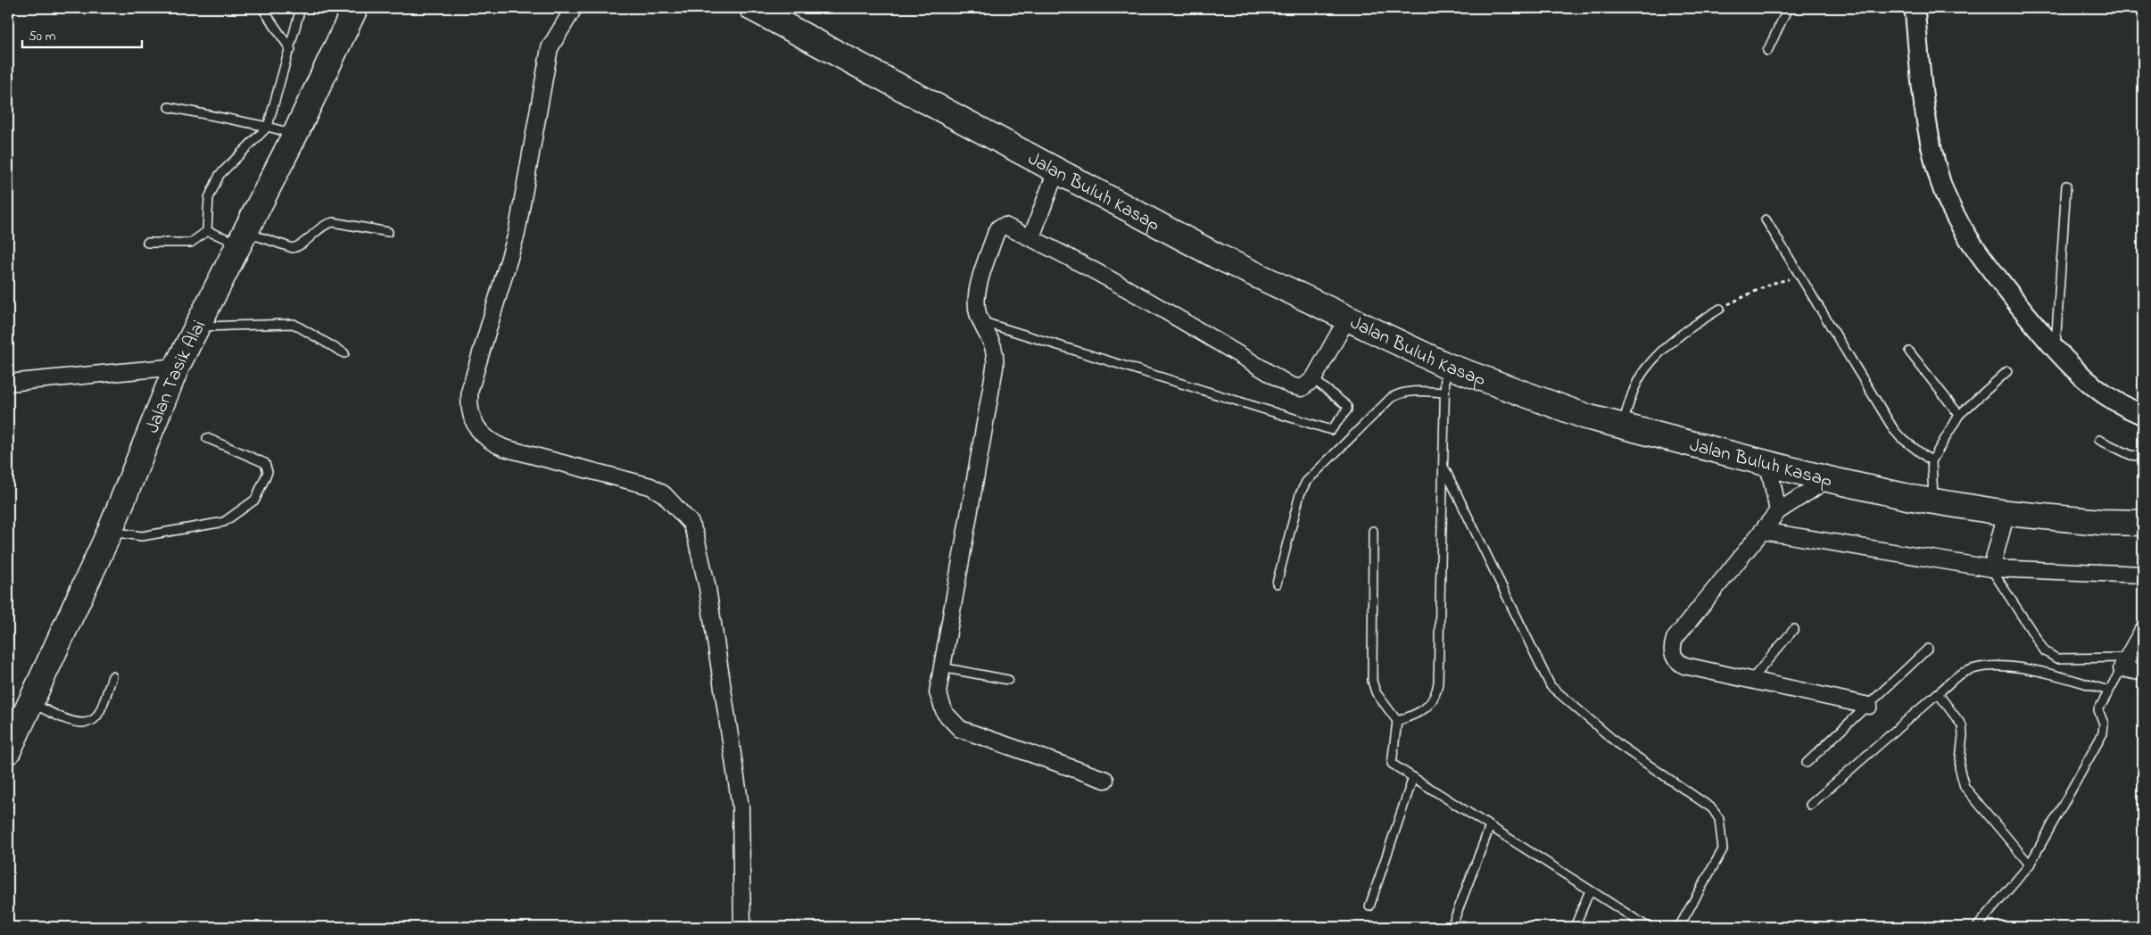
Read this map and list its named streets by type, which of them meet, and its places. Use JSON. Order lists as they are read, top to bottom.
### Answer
{
  "streets": {
    "main road": ["Jalan Buluh Kasap", "Jalan Tasik Alai"]
  },
  "scale_bar": "50 m"
}
